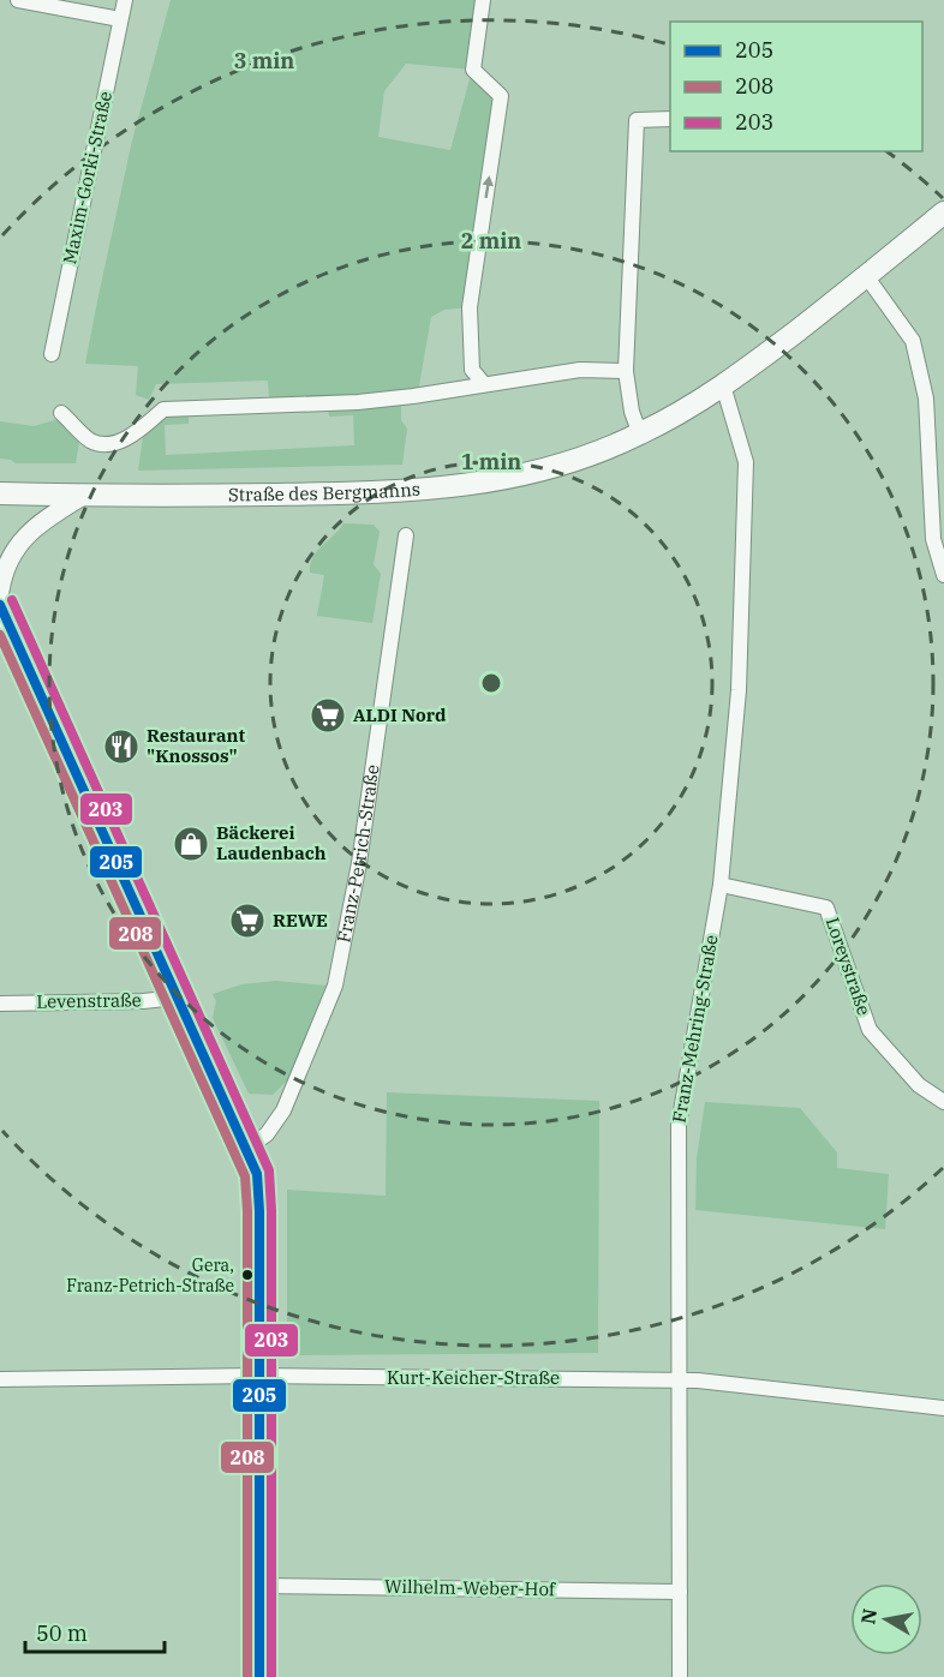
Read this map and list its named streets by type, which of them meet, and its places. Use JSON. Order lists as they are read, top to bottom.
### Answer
{
  "streets": {
    "main road": ["Straße des Bergmanns"],
    "street": [
      "Maxim-Gorki-Straße",
      "Franz-Petrich-Straße",
      "Loreystraße",
      "Levenstraße",
      "Franz-Mehring-Straße",
      "Kurt-Keicher-Straße",
      "Wilhelm-Weber-Hof"
    ]
  },
  "crossings": [
    ["Straße des Bergmanns", "Franz-Mehring-Straße"],
    ["Loreystraße", "Franz-Mehring-Straße"],
    ["Franz-Mehring-Straße", "Kurt-Keicher-Straße"],
    ["Franz-Mehring-Straße", "Wilhelm-Weber-Hof"]
  ],
  "places": {
    "supermarket": ["ALDI Nord", "REWE"],
    "restaurant": ["Restaurant \"Knossos\""],
    "shop": ["Bäckerei Laudenbach"],
    "other": ["Gera, Franz-Petrich-Straße"]
  },
  "lines": ["transit line 203", "transit line 205", "transit line 208"],
  "legend": ["205", "208", "203"],
  "scale_bar": "50 m",
  "north": "left",
  "rings": ["3 min", "2 min", "1 min"]
}
